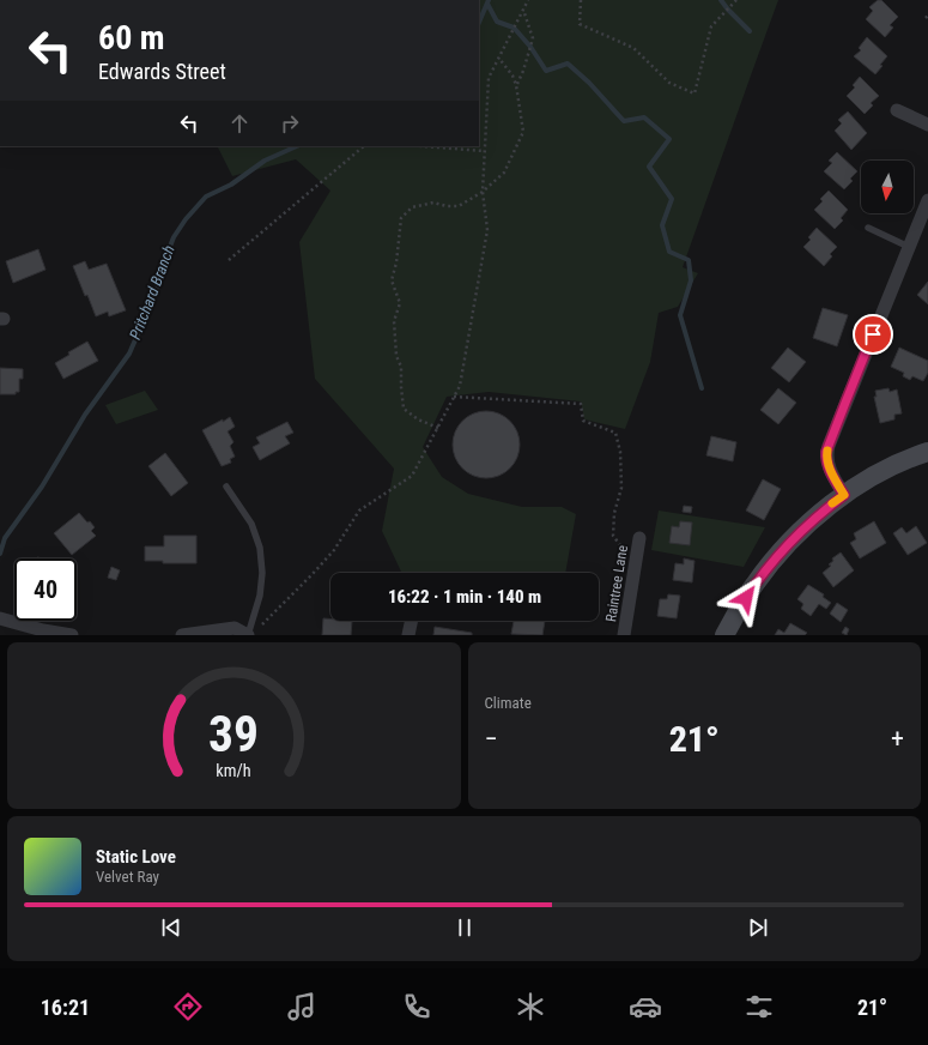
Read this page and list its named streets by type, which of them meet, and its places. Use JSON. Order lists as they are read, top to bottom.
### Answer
{
  "streets": {
    "street": ["Raintree Lane"]
  },
  "water": ["Pritchard Branch"],
  "north": "bottom",
  "page": {
    "turn": ["60 m", "Edwards Street"],
    "limit": "40",
    "trip": "16:22 · 1 min · 140 m",
    "tile": "Climate",
    "heat": ["−", "21°", "+"],
    "song": ["Static Love", "Velvet Ray"],
    "tabs": ["16:21", "21°"],
    "gauge": ["39", "km/h"]
  }
}
